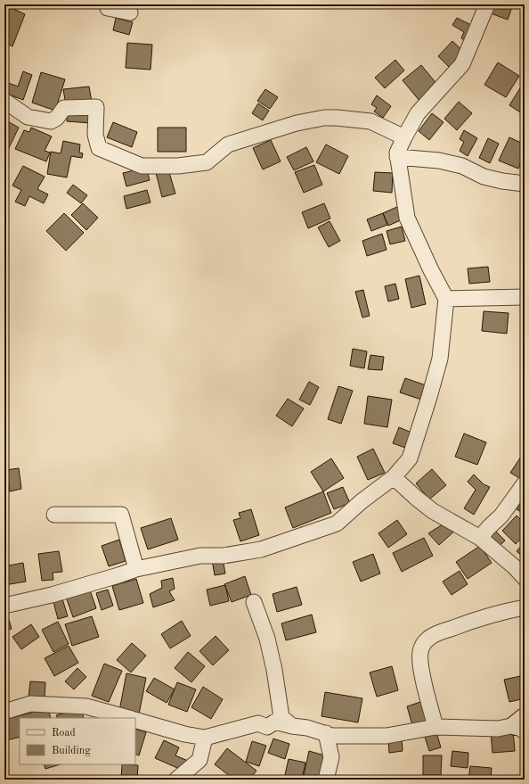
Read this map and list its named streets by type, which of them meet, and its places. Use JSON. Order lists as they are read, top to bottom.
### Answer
{
  "legend": ["Road", "Building"]
}
